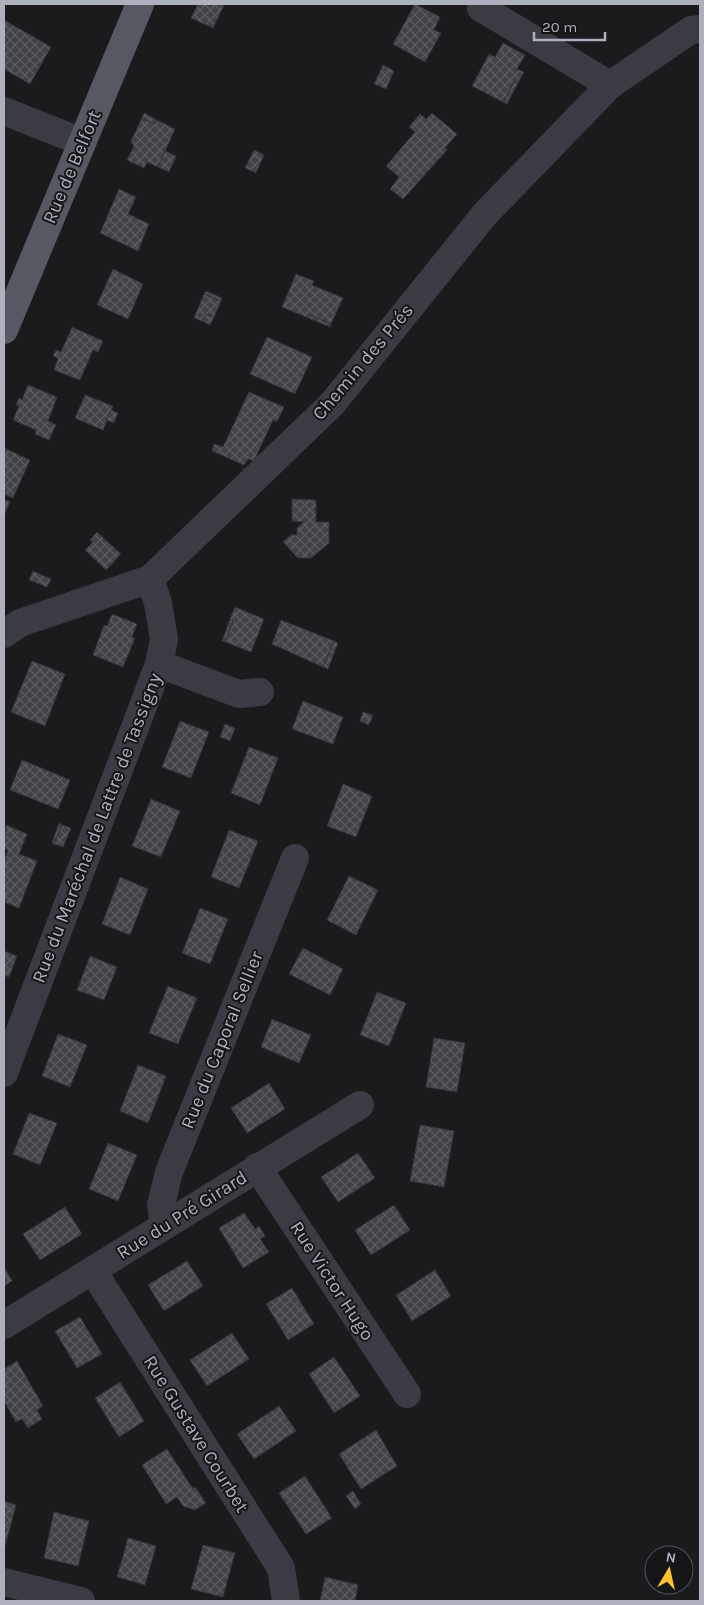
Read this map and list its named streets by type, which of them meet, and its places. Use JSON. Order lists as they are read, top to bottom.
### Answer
{
  "streets": {
    "main road": ["Rue de Belfort"],
    "street": [
      "Chemin des Prés",
      "Rue du Maréchal de Lattre de Tassigny",
      "Rue du Caporal Sellier",
      "Rue du Pré Girard",
      "Rue Victor Hugo",
      "Rue Gustave Courbet"
    ]
  },
  "crossings": [
    ["Chemin des Prés", "Rue du Maréchal de Lattre de Tassigny"],
    ["Rue du Caporal Sellier", "Rue du Pré Girard"],
    ["Rue du Pré Girard", "Rue Victor Hugo"],
    ["Rue du Pré Girard", "Rue Gustave Courbet"]
  ],
  "scale_bar": "20 m",
  "north": "top"
}
